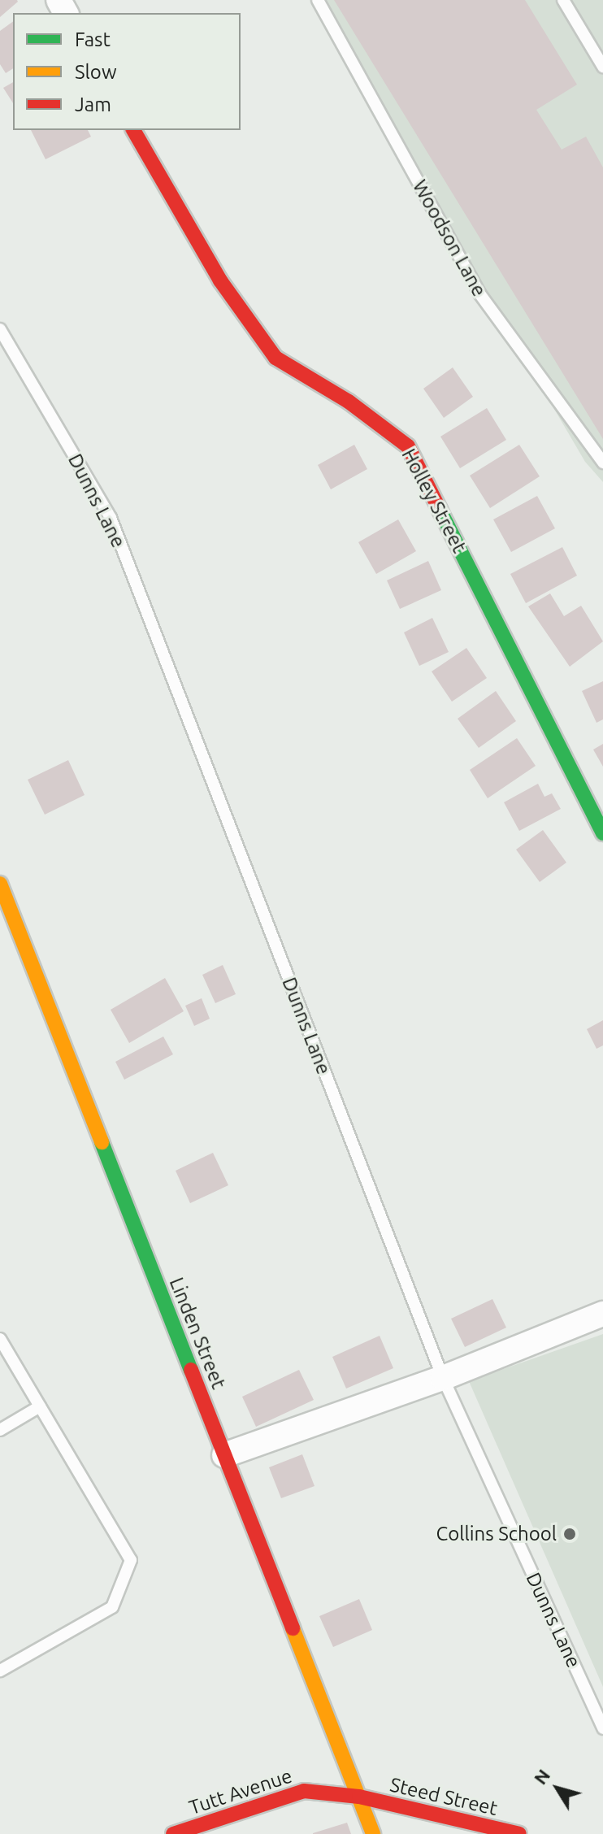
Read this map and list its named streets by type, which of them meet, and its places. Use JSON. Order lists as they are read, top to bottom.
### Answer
{
  "streets": {
    "street": [
      "Holley Street",
      "Linden Street",
      "Tutt Avenue",
      "Steed Street"
    ],
    "lane": ["Woodson Lane", "Dunns Lane"]
  },
  "crossings": [
    ["Linden Street", "Tutt Avenue"],
    ["Linden Street", "Steed Street"],
    ["Tutt Avenue", "Steed Street"]
  ],
  "places": ["Collins School"],
  "legend": ["Fast", "Slow", "Jam"],
  "north": "top left"
}
